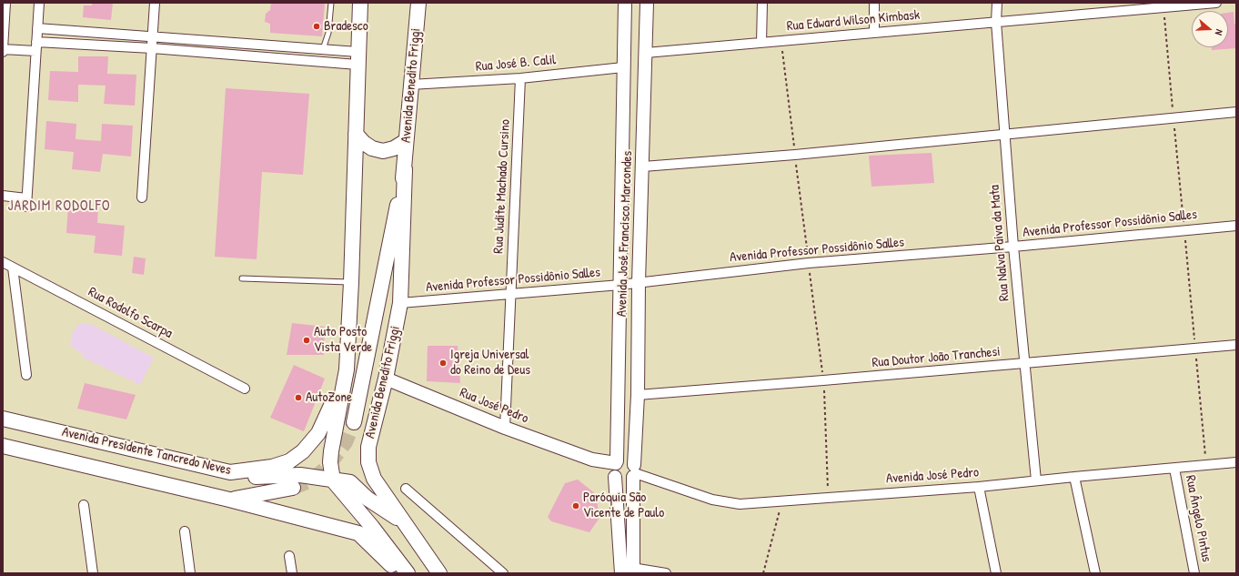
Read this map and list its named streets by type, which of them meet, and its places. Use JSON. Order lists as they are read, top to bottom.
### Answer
{
  "streets": {
    "main road": ["Avenida Benedito Friggi", "Avenida Presidente Tancredo Neves"],
    "street": [
      "Rua Edward Wilson Kimbask",
      "Rua José B. Calil",
      "Rua Judite Machado Cursino",
      "Avenida Professor Possidônio Salles",
      "Avenida José Francisco Marcondes",
      "Rua Nalva Paiva da Mata",
      "Rua Rodolfo Scarpa",
      "Rua Doutor João Tranchesi",
      "Rua José Pedro",
      "Avenida José Pedro",
      "Rua Ângelo Pintus"
    ]
  },
  "crossings": [
    ["Rua Edward Wilson Kimbask", "Avenida José Francisco Marcondes"],
    ["Rua Edward Wilson Kimbask", "Rua Nalva Paiva da Mata"],
    ["Rua José B. Calil", "Avenida Benedito Friggi"],
    ["Rua José B. Calil", "Rua Judite Machado Cursino"],
    ["Rua José B. Calil", "Avenida José Francisco Marcondes"],
    ["Avenida Benedito Friggi", "Avenida Professor Possidônio Salles"],
    ["Avenida Benedito Friggi", "Rua José Pedro"],
    ["Rua Judite Machado Cursino", "Avenida Professor Possidônio Salles"],
    ["Rua Judite Machado Cursino", "Rua José Pedro"],
    ["Avenida Professor Possidônio Salles", "Avenida José Francisco Marcondes"],
    ["Avenida Professor Possidônio Salles", "Rua Nalva Paiva da Mata"],
    ["Avenida José Francisco Marcondes", "Rua Doutor João Tranchesi"],
    ["Avenida José Francisco Marcondes", "Rua José Pedro"],
    ["Avenida José Francisco Marcondes", "Avenida José Pedro"],
    ["Rua Nalva Paiva da Mata", "Rua Doutor João Tranchesi"],
    ["Rua Nalva Paiva da Mata", "Avenida José Pedro"],
    ["Avenida José Pedro", "Rua Ângelo Pintus"]
  ],
  "districts": ["JARDIM RODOLFO"],
  "places": [
    "Bradesco",
    "Auto Posto Vista Verde",
    "Igreja Universal do Reino de Deus",
    "AutoZone",
    "Paróquia São Vicente de Paulo"
  ],
  "north": "right"
}
